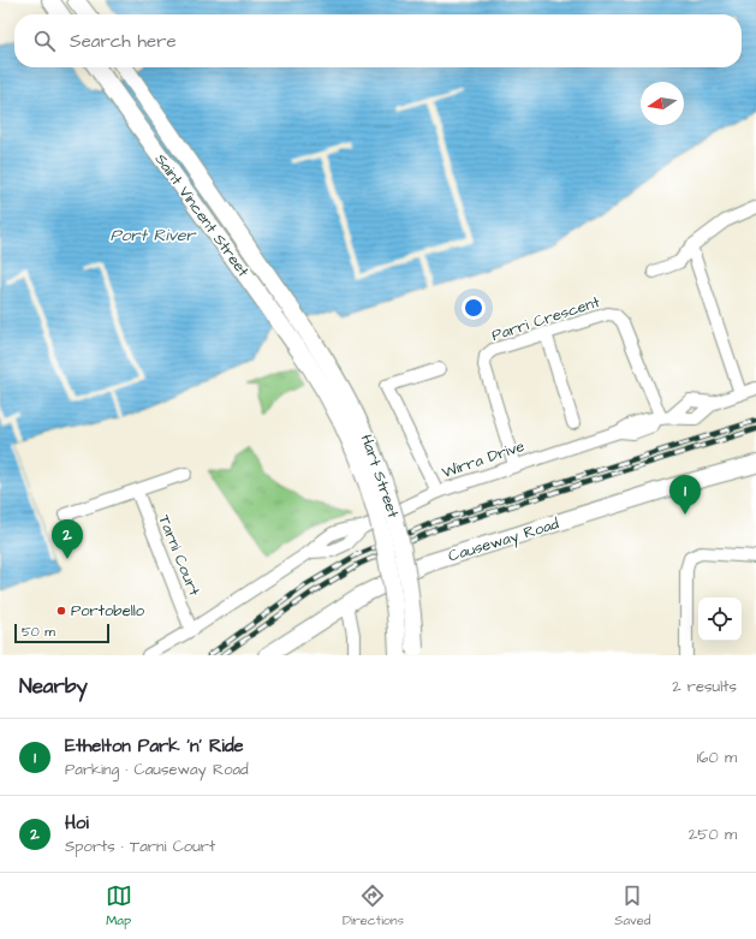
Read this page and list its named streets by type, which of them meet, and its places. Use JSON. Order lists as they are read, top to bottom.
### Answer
{
  "streets": {
    "main road": ["Saint Vincent Street", "Hart Street", "Causeway Road"],
    "street": ["Parri Crescent", "Wirra Drive", "Tarni Court"]
  },
  "crossings": [
    ["Saint Vincent Street", "Hart Street"],
    ["Parri Crescent", "Wirra Drive"],
    ["Wirra Drive", "Tarni Court"]
  ],
  "water": ["Port River"],
  "places": ["Portobello"],
  "scale_bar": "50 m",
  "north": "left",
  "page": {
    "search": "Search here",
    "pins": ["1", "2"],
    "scale": "50 m",
    "heading": ["Nearby", "2 results"],
    "list": [
      {
        "mark": "1",
        "name": "Ethelton Park 'n' Ride",
        "note": "Parking · Causeway Road",
        "value": "160 m"
      },
      {
        "mark": "2",
        "name": "Hoi",
        "note": "Sports · Tarni Court",
        "value": "250 m"
      }
    ],
    "nav": ["Map", "Directions", "Saved"]
  }
}
